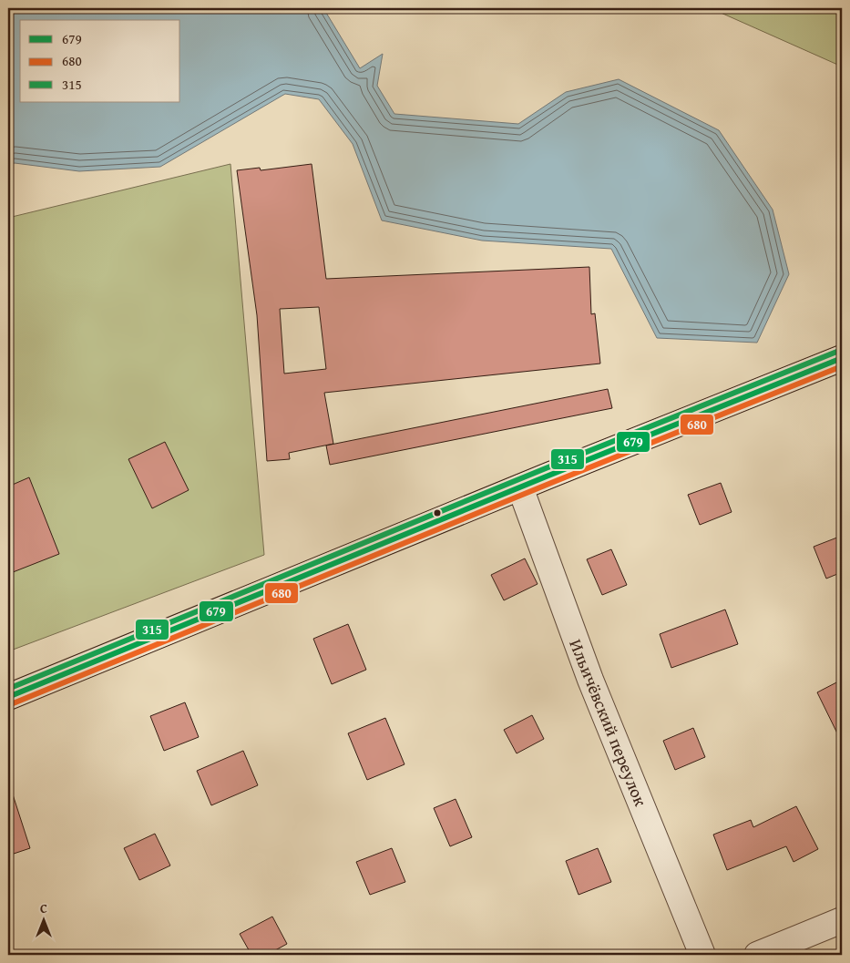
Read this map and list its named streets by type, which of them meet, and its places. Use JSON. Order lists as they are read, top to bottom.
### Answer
{
  "streets": {
    "street": ["Ильичёвский переулок"]
  },
  "lines": ["transit line 315", "transit line 679", "transit line 680"],
  "legend": ["679", "680", "315"],
  "north": "top"
}
